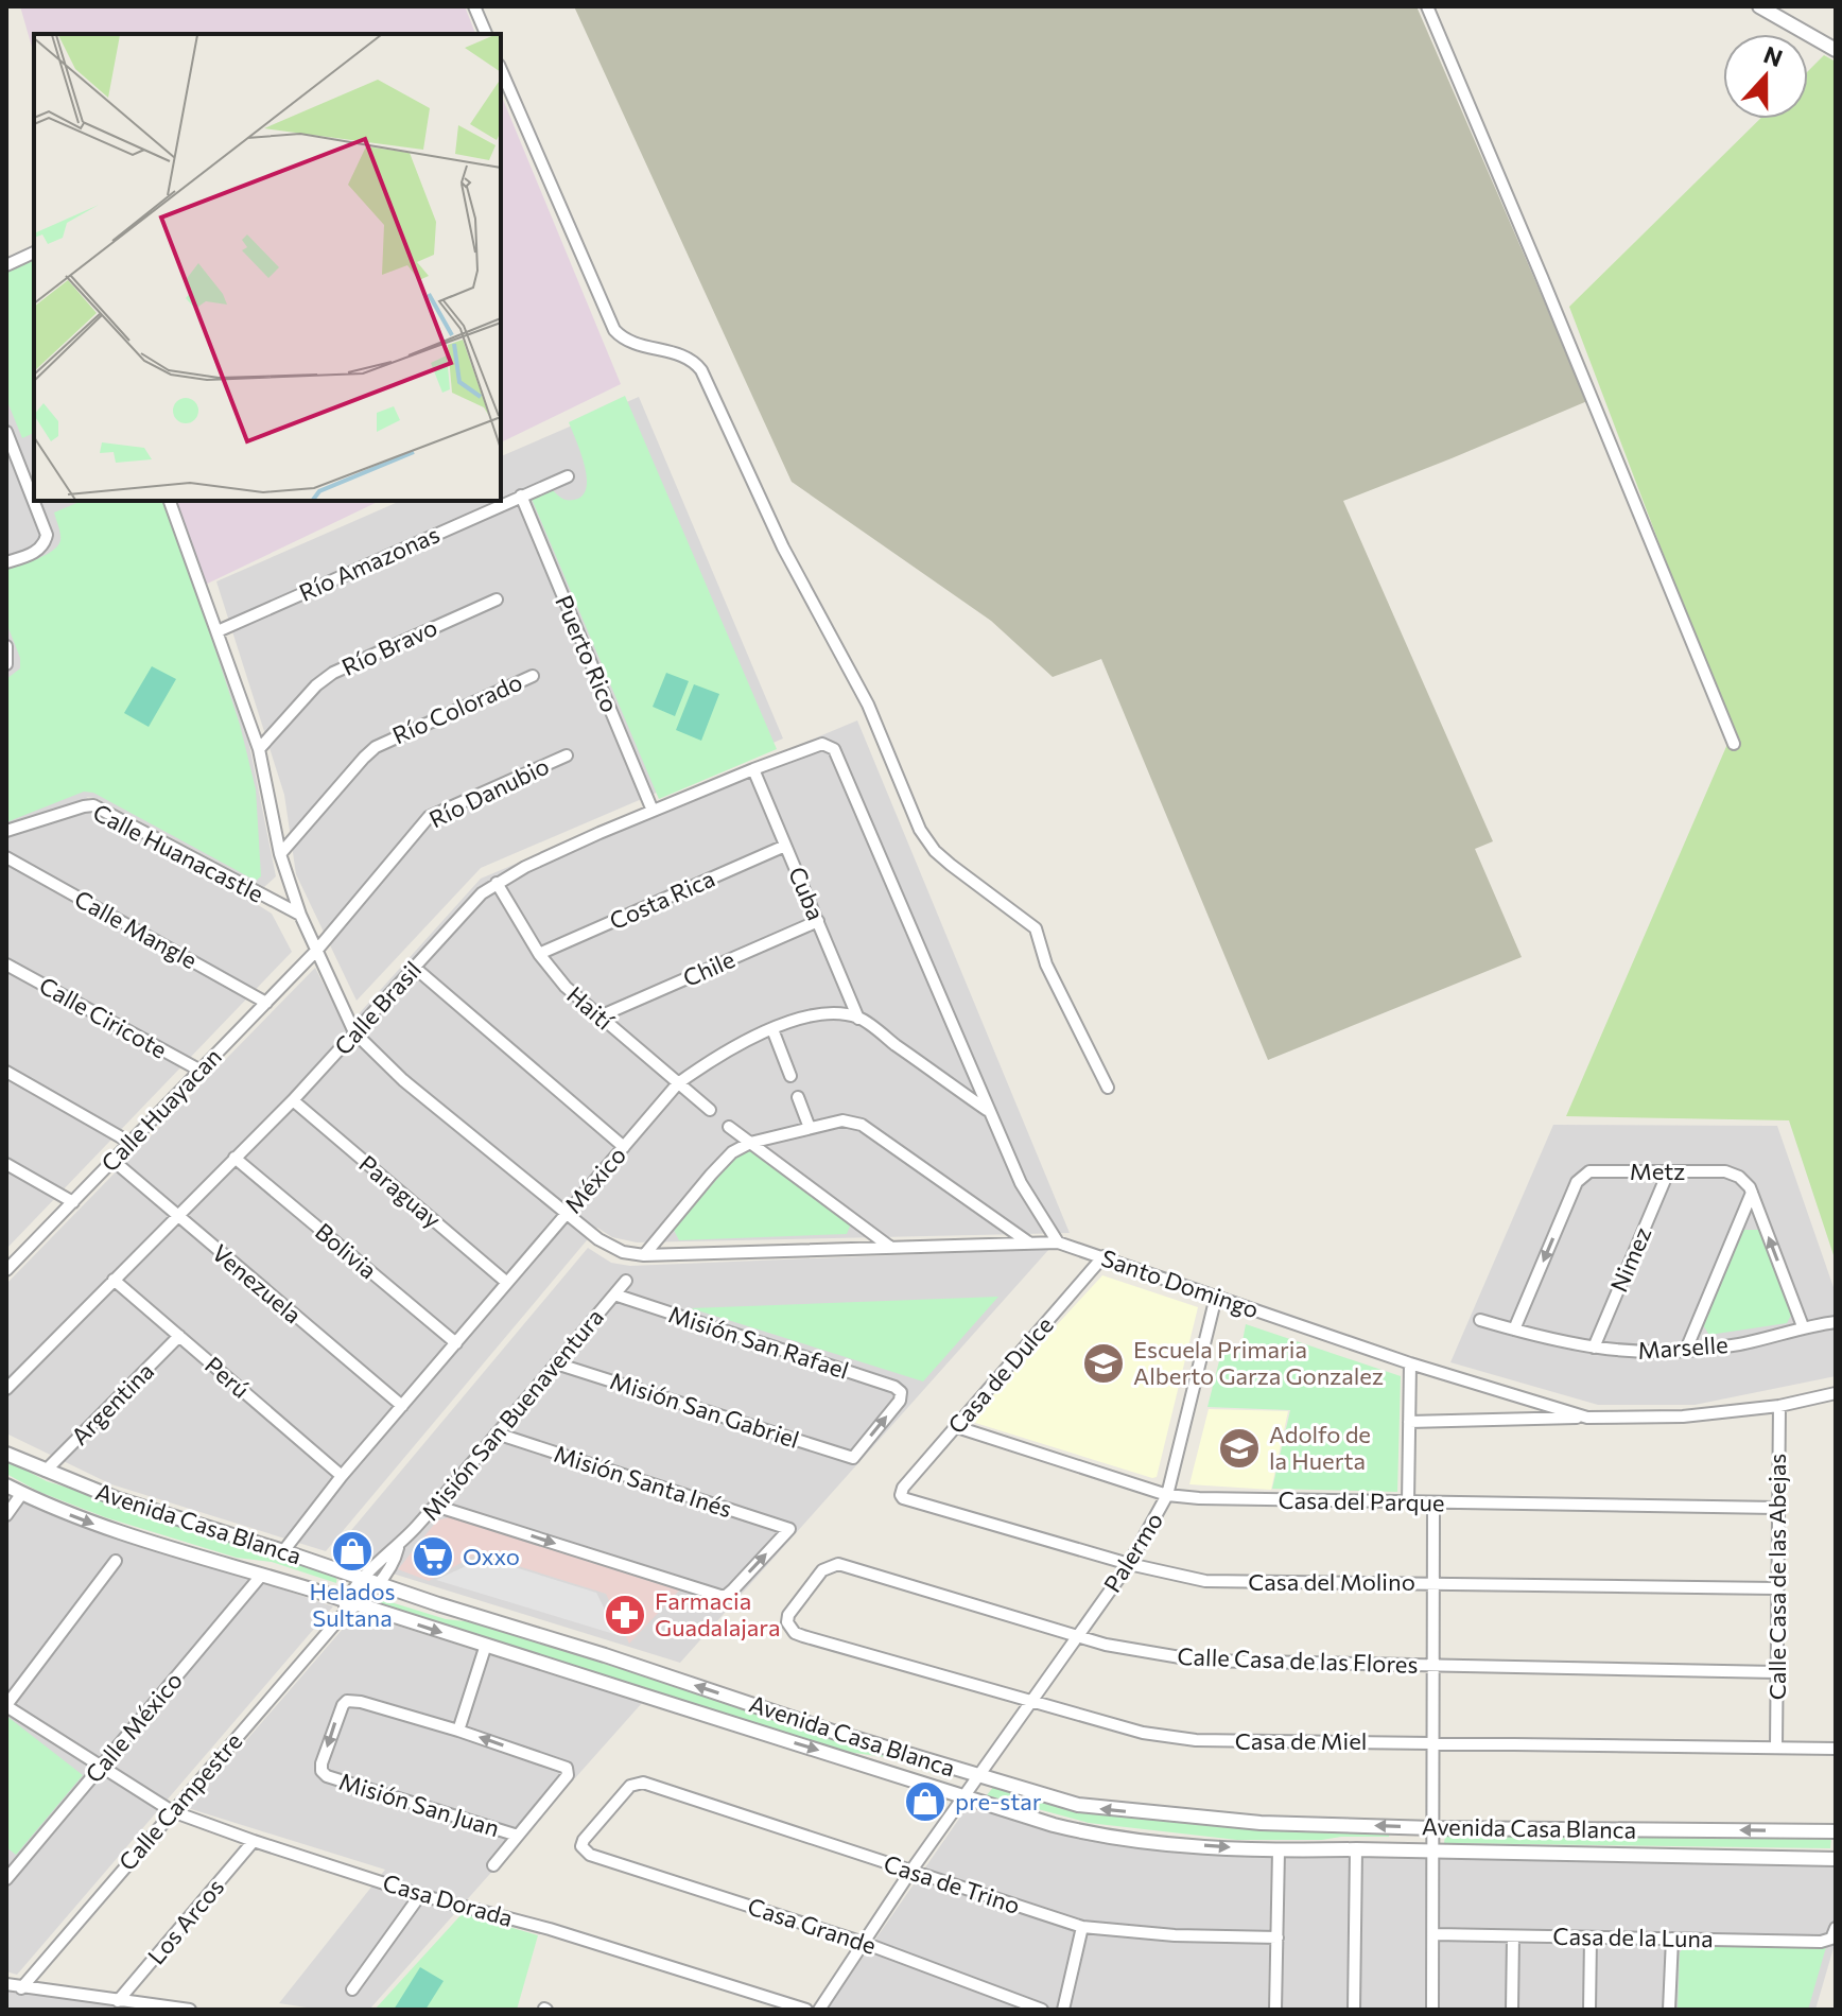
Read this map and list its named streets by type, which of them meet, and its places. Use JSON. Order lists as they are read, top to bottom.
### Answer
{
  "streets": {
    "street": [
      "Río Amazonas",
      "Río Bravo",
      "Puerto Rico",
      "Río Colorado",
      "Río Danubio",
      "Calle Huanacastle",
      "Cuba",
      "Costa Rica",
      "Calle Mangle",
      "Chile",
      "Calle Brasil",
      "Haití",
      "Calle Ciricote",
      "Calle Huayacan",
      "Metz",
      "México",
      "Paraguay",
      "Bolivia",
      "Nimez",
      "Venezuela",
      "Santo Domingo",
      "Misión San Rafael",
      "Marselle",
      "Casa de Dulce",
      "Perú",
      "Argentina",
      "Misión San Gabriel",
      "Misión San Buenaventura",
      "Misión Santa Inés",
      "Casa del Parque",
      "Avenida Casa Blanca",
      "Palermo",
      "Calle Casa de las Abejas",
      "Casa del Molino",
      "Calle Casa de las Flores",
      "Calle México",
      "Casa de Miel",
      "Calle Campestre",
      "Misión San Juan",
      "Casa de Trino",
      "Casa Dorada",
      "Los Arcos",
      "Casa Grande",
      "Casa de la Luna"
    ]
  },
  "crossings": [
    ["Río Amazonas", "Puerto Rico"],
    ["Puerto Rico", "Calle Brasil"],
    ["Río Danubio", "Calle Huayacan"],
    ["Cuba", "Costa Rica"],
    ["Cuba", "Chile"],
    ["Cuba", "Calle Brasil"],
    ["Cuba", "México"],
    ["Costa Rica", "Haití"],
    ["Calle Mangle", "Calle Huayacan"],
    ["Chile", "Haití"],
    ["Calle Brasil", "Haití"],
    ["Calle Brasil", "Paraguay"],
    ["Calle Brasil", "Bolivia"],
    ["Calle Brasil", "Venezuela"],
    ["Calle Brasil", "Perú"],
    ["Haití", "México"],
    ["Calle Ciricote", "Calle Huayacan"],
    ["Calle Huayacan", "Venezuela"],
    ["Metz", "Nimez"],
    ["Metz", "Marselle"],
    ["México", "Paraguay"],
    ["México", "Bolivia"],
    ["México", "Venezuela"],
    ["México", "Perú"],
    ["México", "Avenida Casa Blanca"],
    ["Nimez", "Marselle"],
    ["Santo Domingo", "Casa de Dulce"],
    ["Santo Domingo", "Palermo"],
    ["Santo Domingo", "Calle Casa de las Abejas"],
    ["Misión San Rafael", "Misión San Gabriel"],
    ["Misión San Rafael", "Misión San Buenaventura"],
    ["Casa de Dulce", "Casa del Parque"],
    ["Casa de Dulce", "Casa del Molino"],
    ["Perú", "Argentina"],
    ["Argentina", "Avenida Casa Blanca"],
    ["Misión San Gabriel", "Misión San Buenaventura"],
    ["Misión San Buenaventura", "Misión Santa Inés"],
    ["Misión San Buenaventura", "Avenida Casa Blanca"],
    ["Misión San Buenaventura", "Calle Campestre"],
    ["Casa del Parque", "Palermo"],
    ["Casa del Parque", "Calle Casa de las Abejas"],
    ["Avenida Casa Blanca", "Palermo"],
    ["Avenida Casa Blanca", "Calle México"],
    ["Avenida Casa Blanca", "Calle Campestre"],
    ["Palermo", "Casa del Molino"],
    ["Palermo", "Calle Casa de las Flores"],
    ["Palermo", "Casa de Miel"],
    ["Palermo", "Casa de Trino"],
    ["Palermo", "Casa Grande"],
    ["Calle Casa de las Abejas", "Casa del Molino"],
    ["Calle Casa de las Abejas", "Calle Casa de las Flores"],
    ["Calle Casa de las Abejas", "Casa de Miel"],
    ["Calle Casa de las Flores", "Casa de Miel"],
    ["Calle México", "Casa Dorada"],
    ["Calle Campestre", "Casa Dorada"],
    ["Casa de Trino", "Casa Grande"],
    ["Casa Dorada", "Los Arcos"]
  ],
  "one_way": ["Metz"],
  "places": {
    "school or university": ["Escuela Primaria Alberto Garza Gonzalez", "Adolfo de la Huerta"],
    "shop": ["Helados Sultana", "pre-star"],
    "supermarket": ["Oxxo"],
    "pharmacy": ["Farmacia Guadalajara"]
  },
  "north": "top"
}
